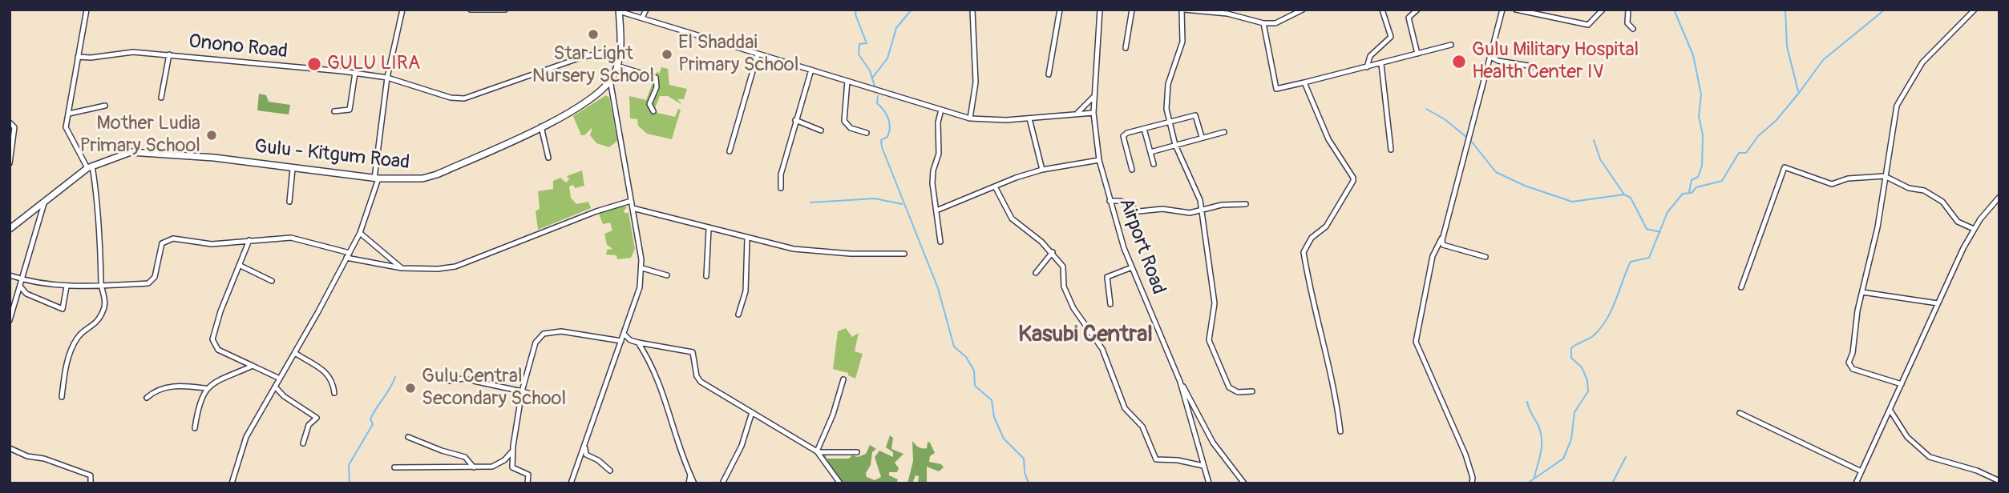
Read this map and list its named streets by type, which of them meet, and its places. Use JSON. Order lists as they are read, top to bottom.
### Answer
{
  "streets": {
    "main road": ["Gulu - Kitgum Road"],
    "street": ["Onono Road", "Airport Road"]
  },
  "crossings": [
    ["Onono Road", "Gulu - Kitgum Road"]
  ],
  "districts": ["Kasubi Central"],
  "places": [
    "Star Light Nursery School",
    "El Shaddai Primary School",
    "Gulu Military Hospital Health Center IV",
    "GULU LIRA",
    "Mother Ludia Primary School",
    "Gulu Central Secondary School"
  ]
}
